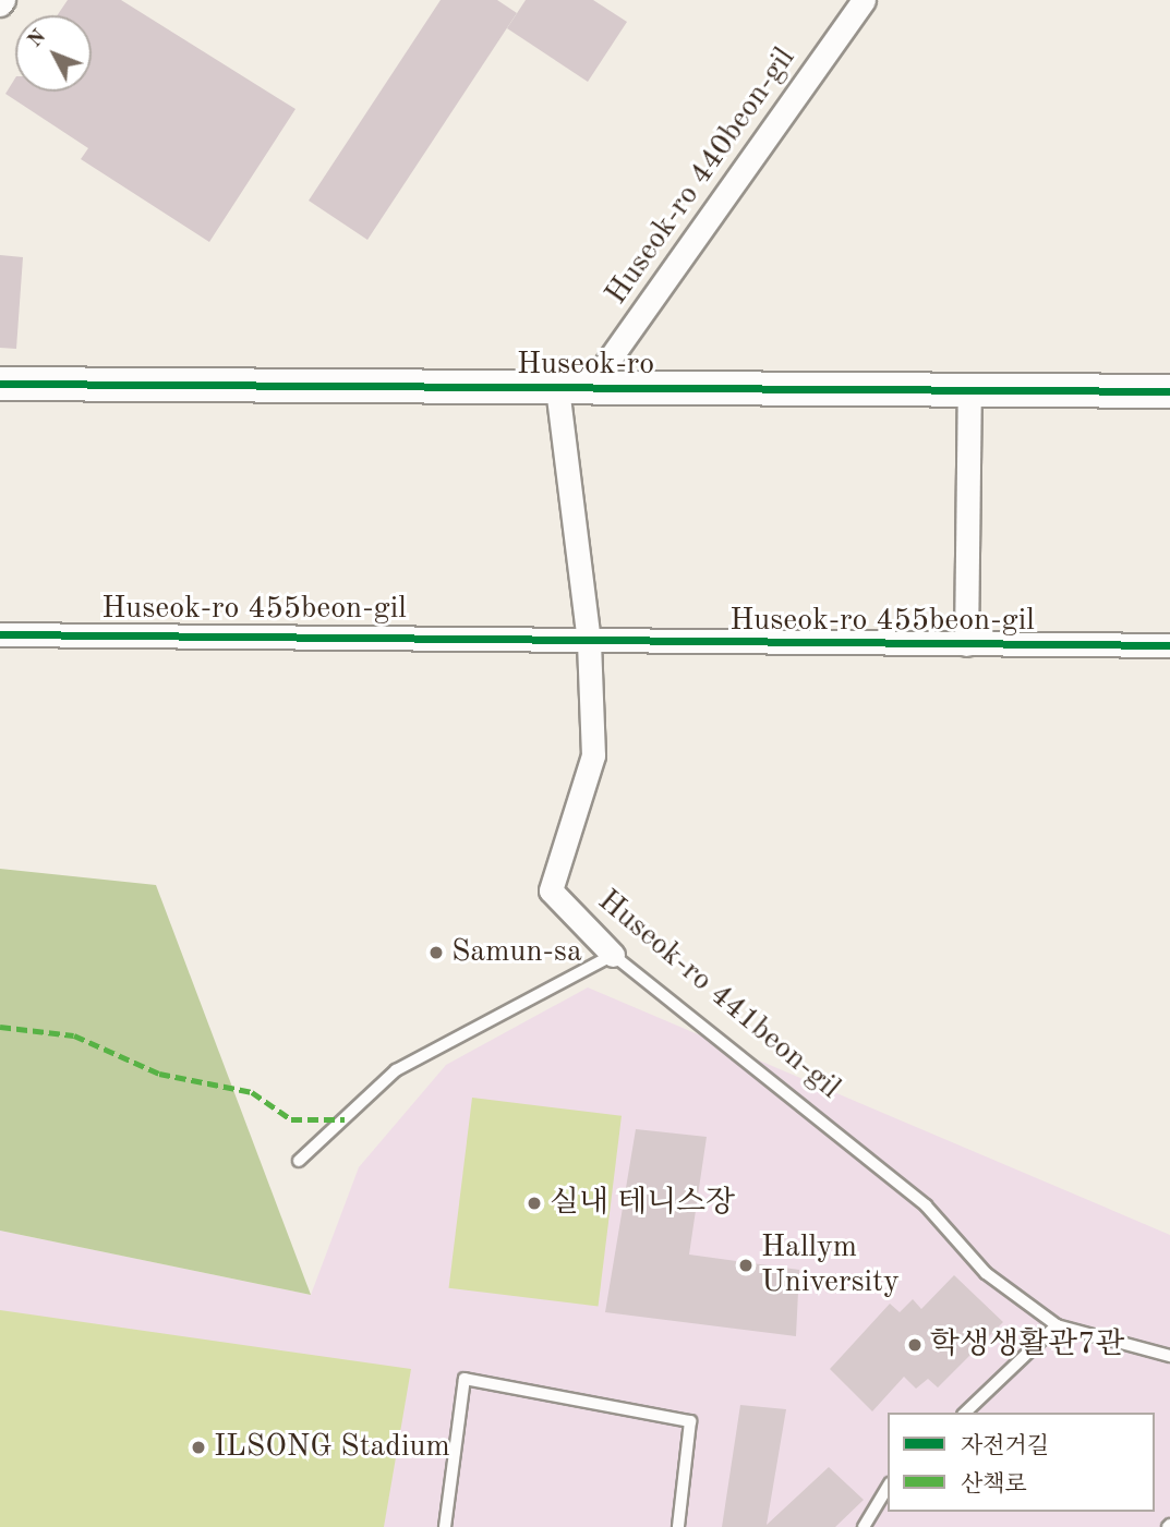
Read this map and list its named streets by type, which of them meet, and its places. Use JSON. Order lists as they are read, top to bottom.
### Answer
{
  "streets": {
    "street": [
      "Huseok-ro 440beon-gil",
      "Huseok-ro",
      "Huseok-ro 455beon-gil",
      "Huseok-ro 441beon-gil"
    ]
  },
  "crossings": [
    ["Huseok-ro 440beon-gil", "Huseok-ro"],
    ["Huseok-ro", "Huseok-ro 455beon-gil"],
    ["Huseok-ro", "Huseok-ro 441beon-gil"],
    ["Huseok-ro 455beon-gil", "Huseok-ro 441beon-gil"]
  ],
  "places": [
    "Samun-sa",
    "실내 테니스장",
    "Hallym University",
    "학생생활관7관",
    "ILSONG Stadium"
  ],
  "legend": ["자전거길", "산책로"],
  "north": "top left"
}
